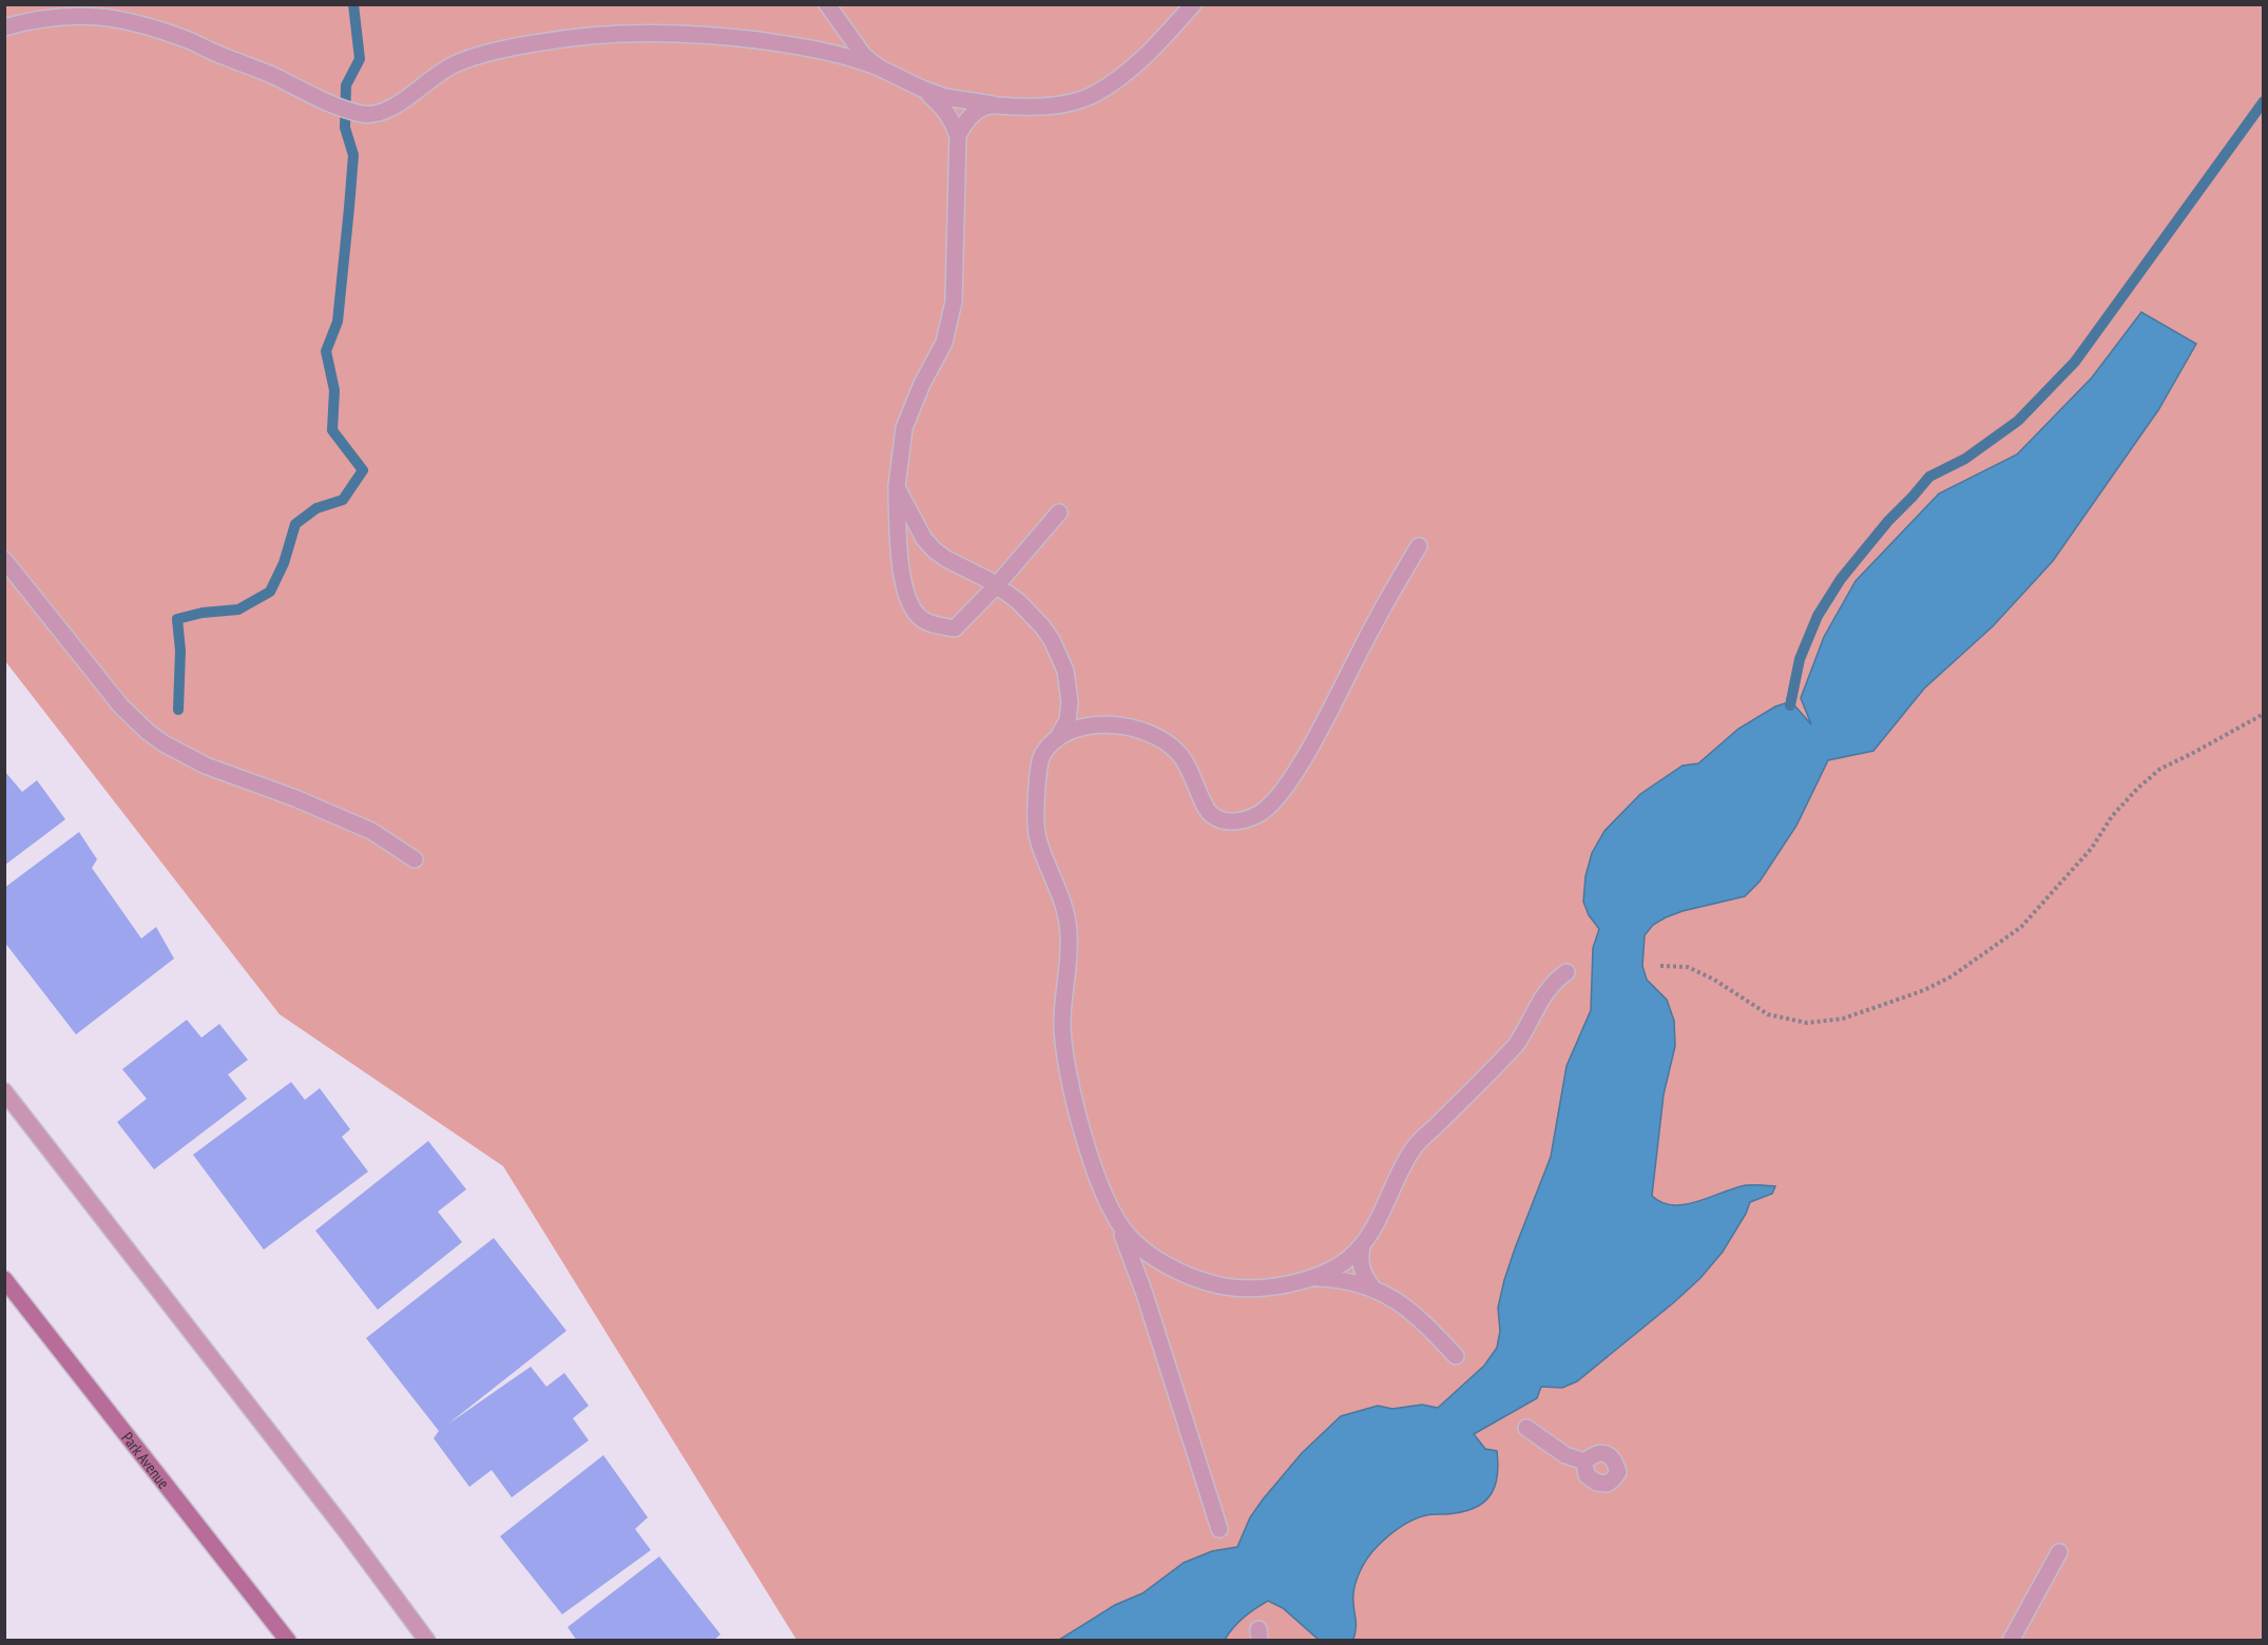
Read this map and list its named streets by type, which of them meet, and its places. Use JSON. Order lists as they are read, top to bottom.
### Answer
{
  "streets": {
    "street": ["Park Avenue"]
  }
}
